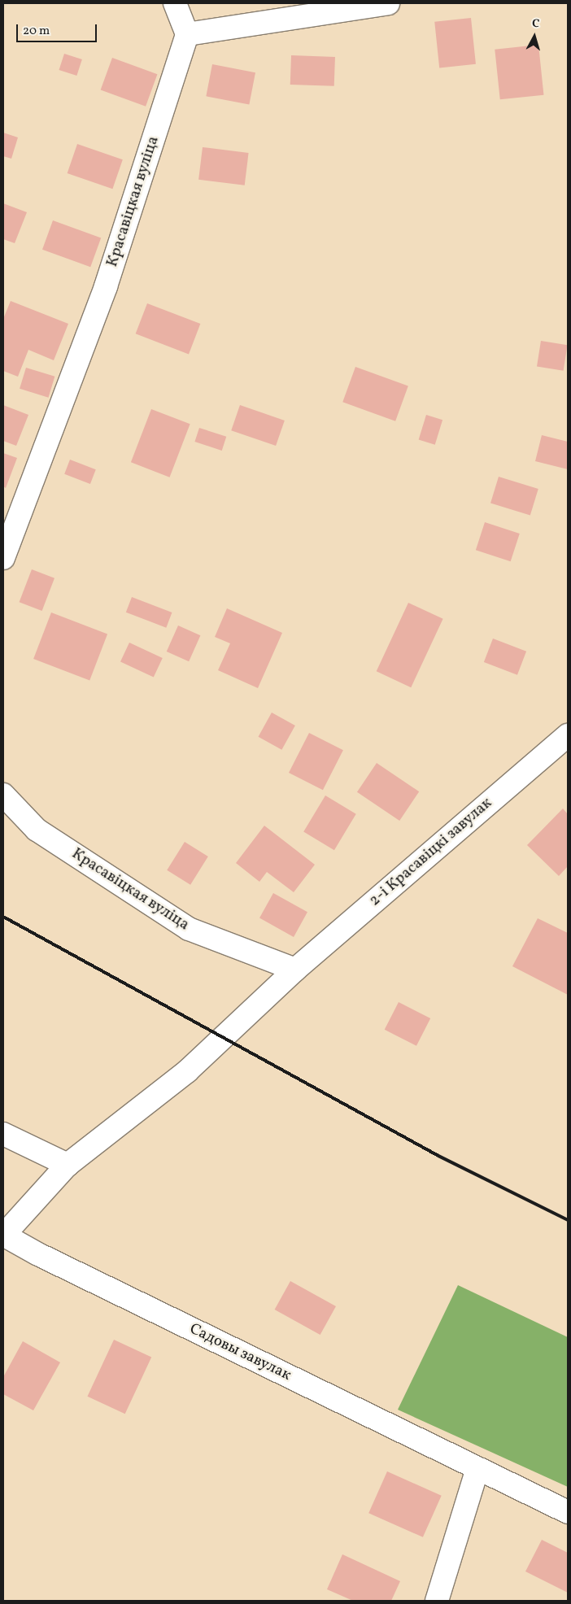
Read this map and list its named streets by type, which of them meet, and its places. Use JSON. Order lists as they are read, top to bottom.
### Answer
{
  "streets": {
    "street": ["Красавіцкая вуліца", "2-і Красавіцкі завулак", "Садовы завулак"]
  },
  "crossings": [
    ["Красавіцкая вуліца", "2-і Красавіцкі завулак"],
    ["2-і Красавіцкі завулак", "Садовы завулак"]
  ],
  "scale_bar": "20 m",
  "north": "top"
}
